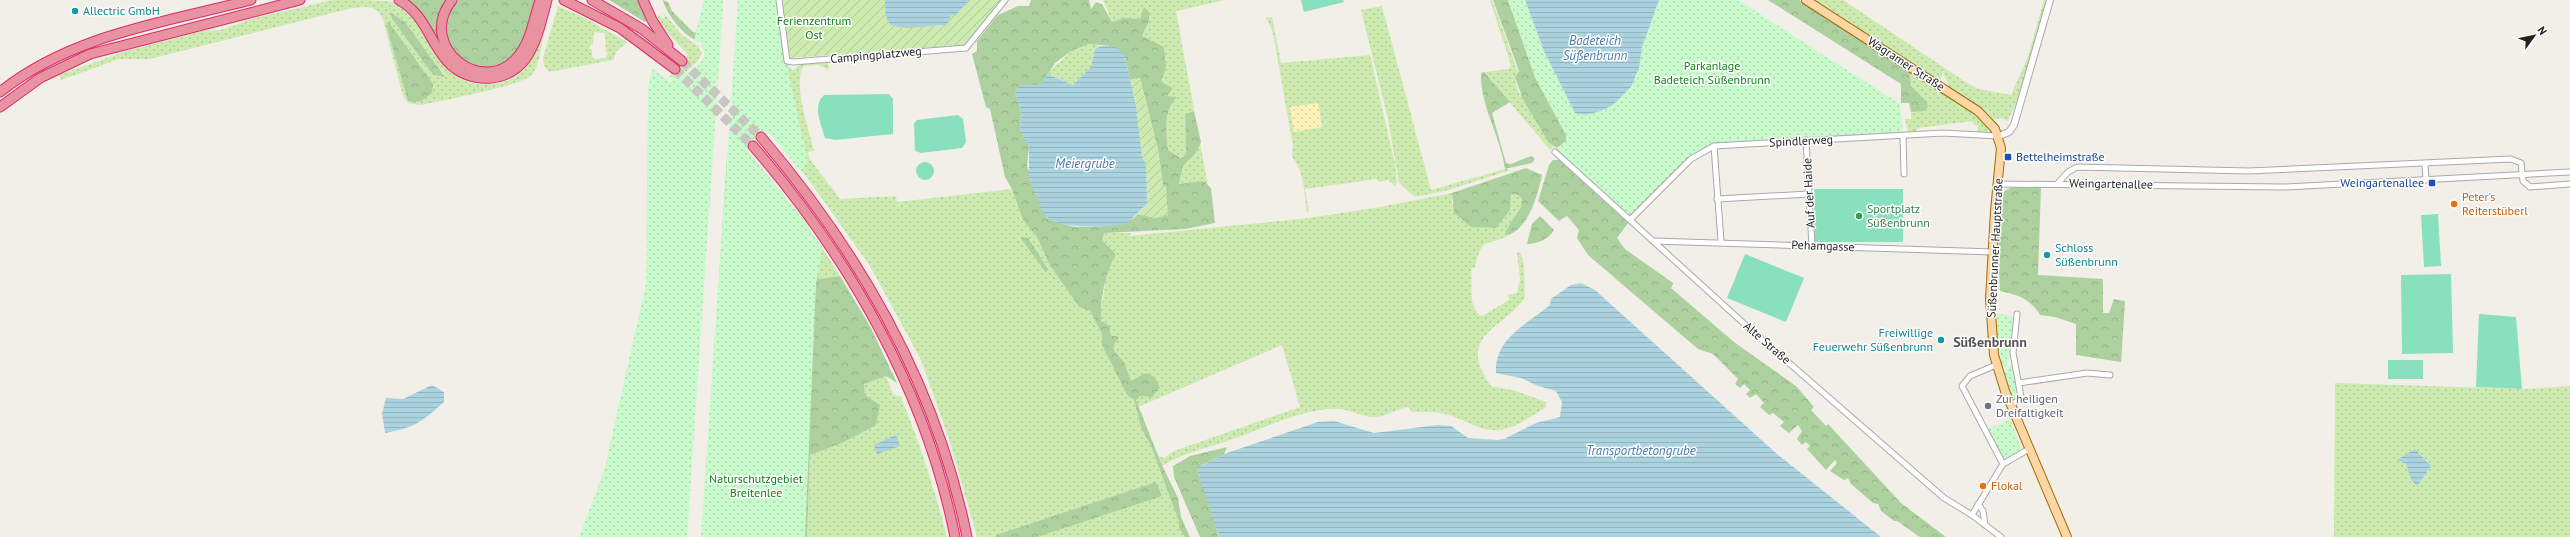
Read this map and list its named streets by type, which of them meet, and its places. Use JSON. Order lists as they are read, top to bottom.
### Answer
{
  "streets": {
    "main road": ["Wagramer Straße", "Süßenbrunner Hauptstraße"],
    "street": [
      "Campingplatzweg",
      "Spindlerweg",
      "Weingartenallee",
      "Auf der Haide",
      "Pehamgasse",
      "Alte Straße"
    ]
  },
  "crossings": [
    ["Wagramer Straße", "Spindlerweg"],
    ["Wagramer Straße", "Süßenbrunner Hauptstraße"],
    ["Spindlerweg", "Auf der Haide"],
    ["Spindlerweg", "Süßenbrunner Hauptstraße"],
    ["Spindlerweg", "Alte Straße"],
    ["Weingartenallee", "Süßenbrunner Hauptstraße"],
    ["Auf der Haide", "Pehamgasse"],
    ["Pehamgasse", "Süßenbrunner Hauptstraße"],
    ["Pehamgasse", "Alte Straße"]
  ],
  "districts": ["Süßenbrunn"],
  "water": ["Badeteich Süßenbrunn", "Meiergrube", "Transportbetongrube"],
  "parks": ["Ferienzentrum Ost", "Parkanlage Badeteich Süßenbrunn", "Naturschutzgebiet Breitenlee"],
  "places": {
    "other": [
      "Allectric GmbH",
      "Peter's Reiterstüberl",
      "Sportplatz Süßenbrunn",
      "Schloss Süßenbrunn",
      "Freiwillige Feuerwehr Süßenbrunn",
      "Zur heiligen Dreifaltigkeit",
      "Flokal"
    ],
    "transit": ["Bettelheimstraße", "Weingartenallee"]
  },
  "north": "top right"
}
